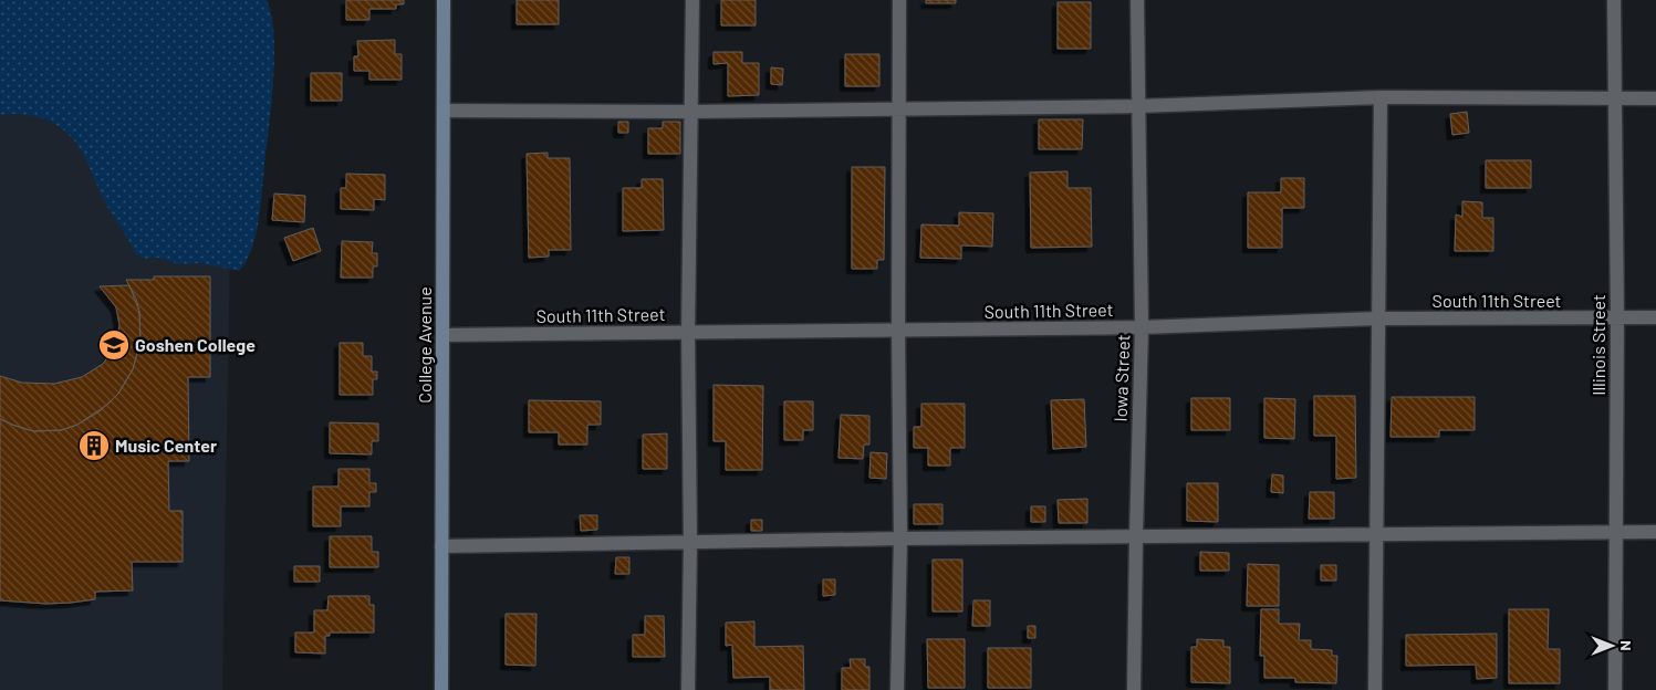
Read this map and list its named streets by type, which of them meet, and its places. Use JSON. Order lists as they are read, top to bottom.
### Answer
{
  "streets": {
    "main road": ["College Avenue"],
    "street": ["South 11th Street", "Illinois Street", "Iowa Street"]
  },
  "crossings": [
    ["South 11th Street", "College Avenue"],
    ["South 11th Street", "Illinois Street"],
    ["South 11th Street", "Iowa Street"]
  ],
  "places": {
    "school or university": ["Goshen College"],
    "building": ["Music Center"]
  },
  "north": "right"
}
